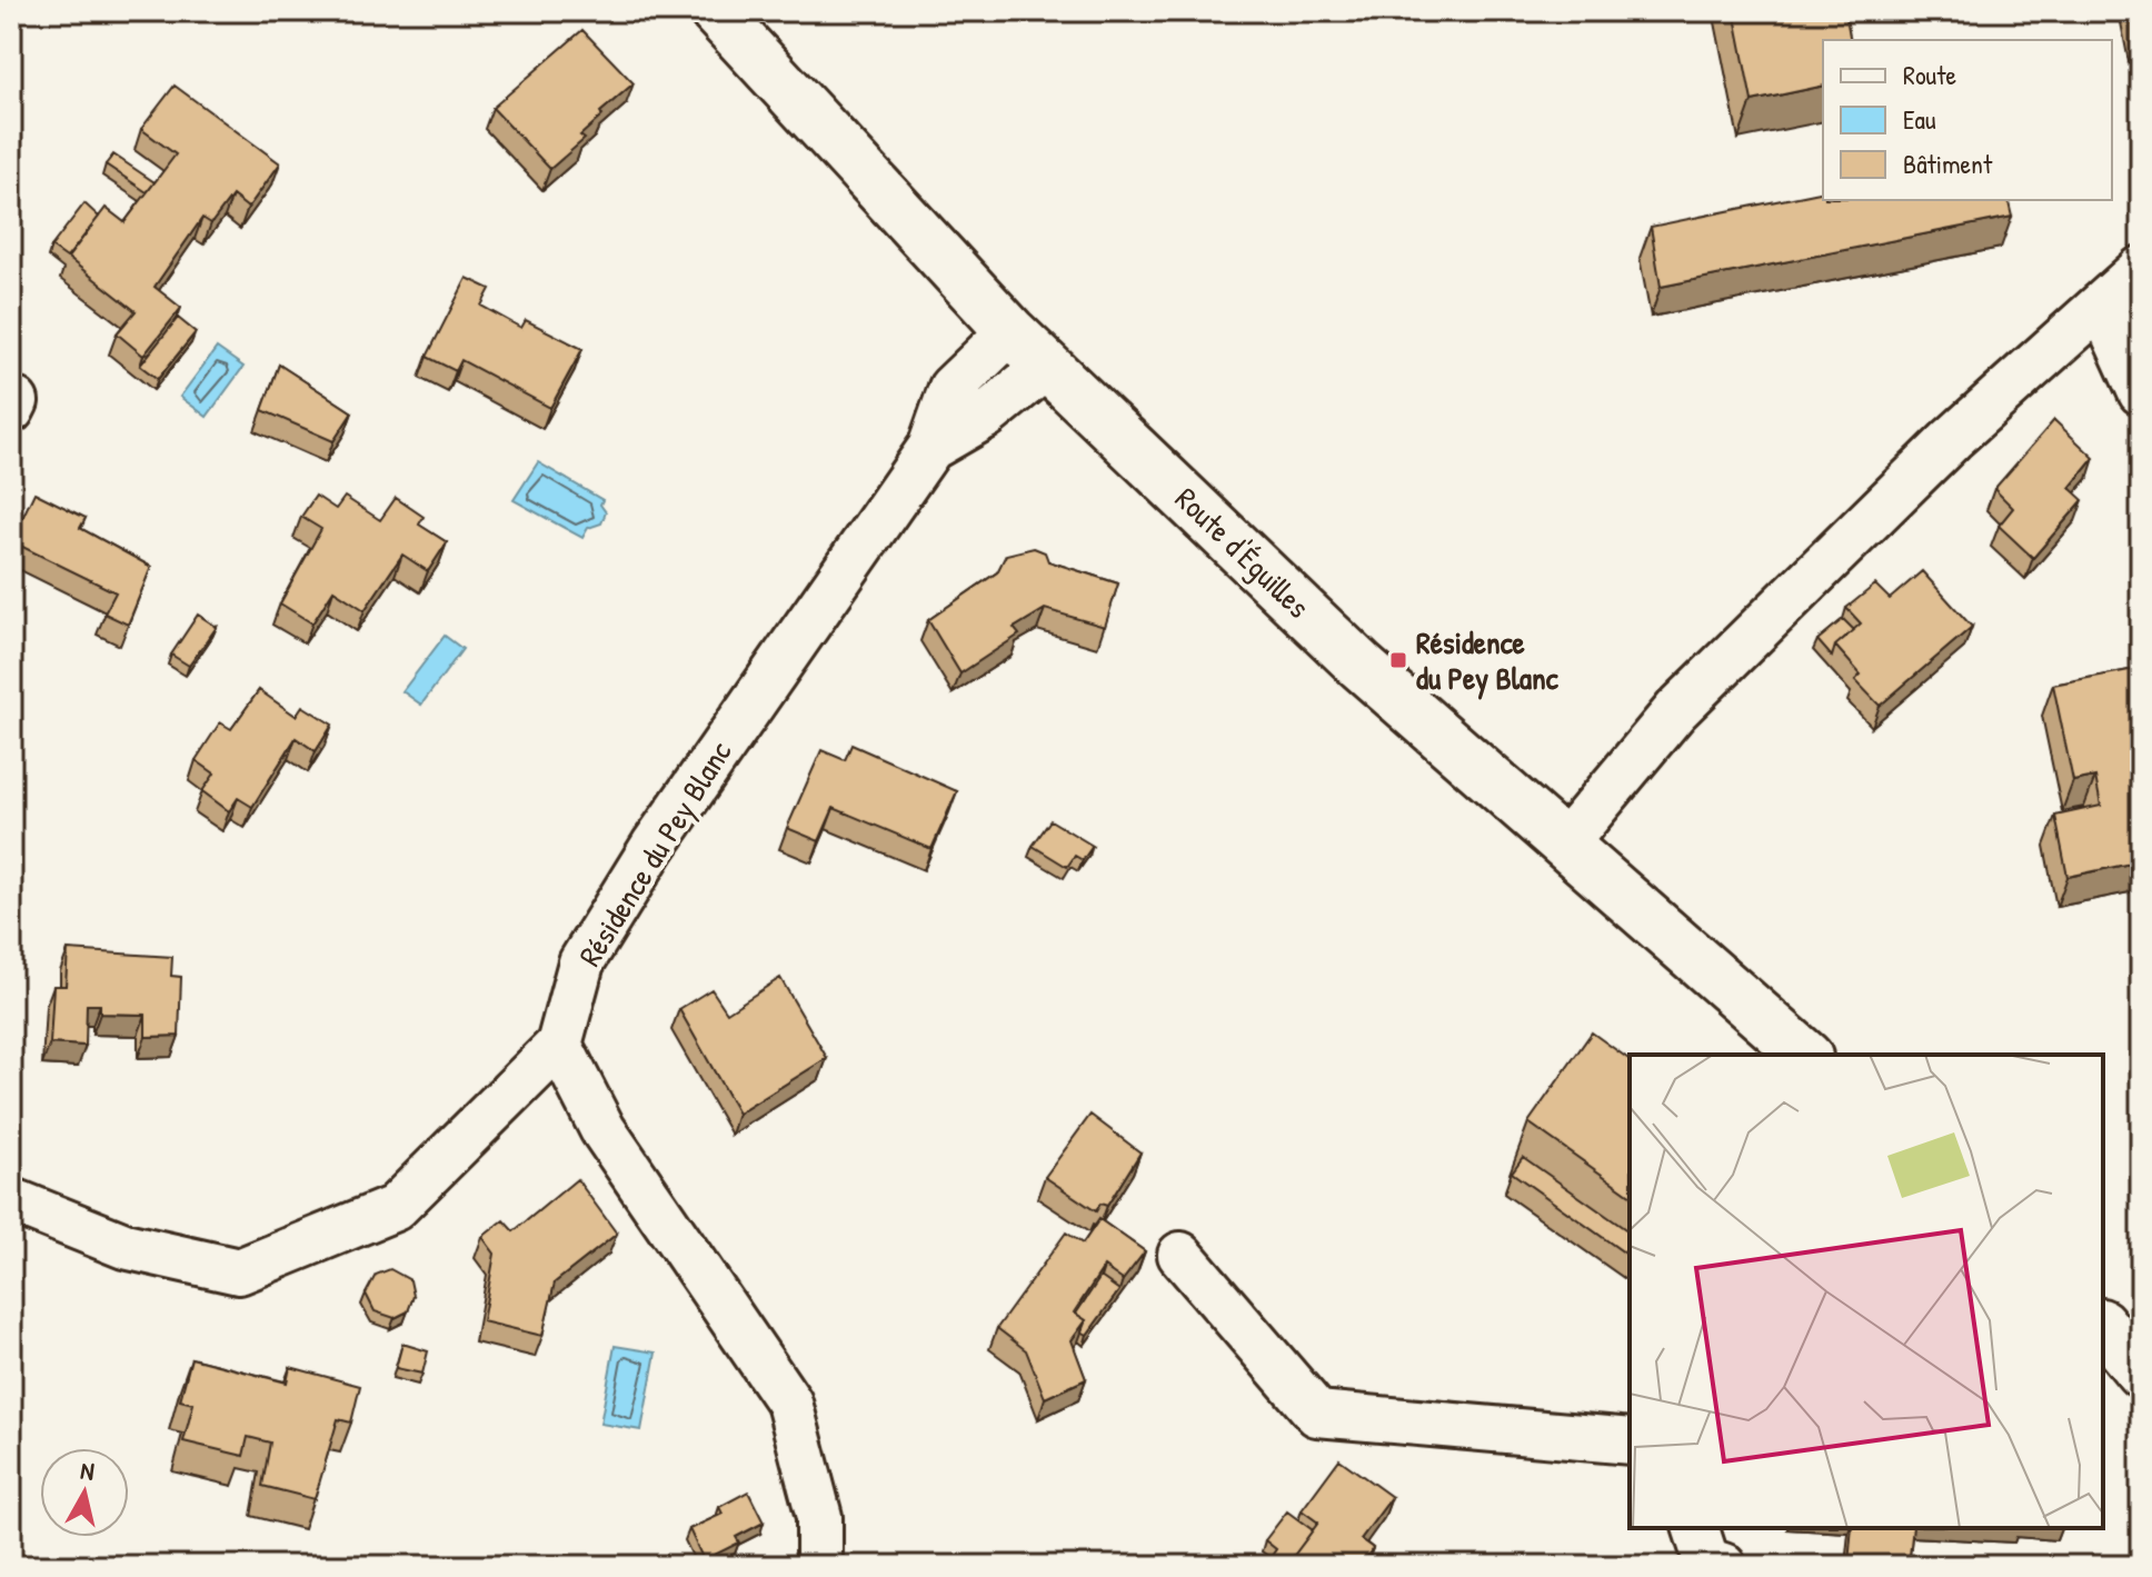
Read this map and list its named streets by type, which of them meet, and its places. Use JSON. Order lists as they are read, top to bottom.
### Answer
{
  "streets": {
    "street": ["Route d'Éguilles", "Résidence du Pey Blanc"]
  },
  "crossings": [
    ["Route d'Éguilles", "Résidence du Pey Blanc"]
  ],
  "places": {
    "transit": ["Résidence du Pey Blanc"]
  },
  "legend": ["Route", "Eau", "Bâtiment"],
  "north": "top"
}
